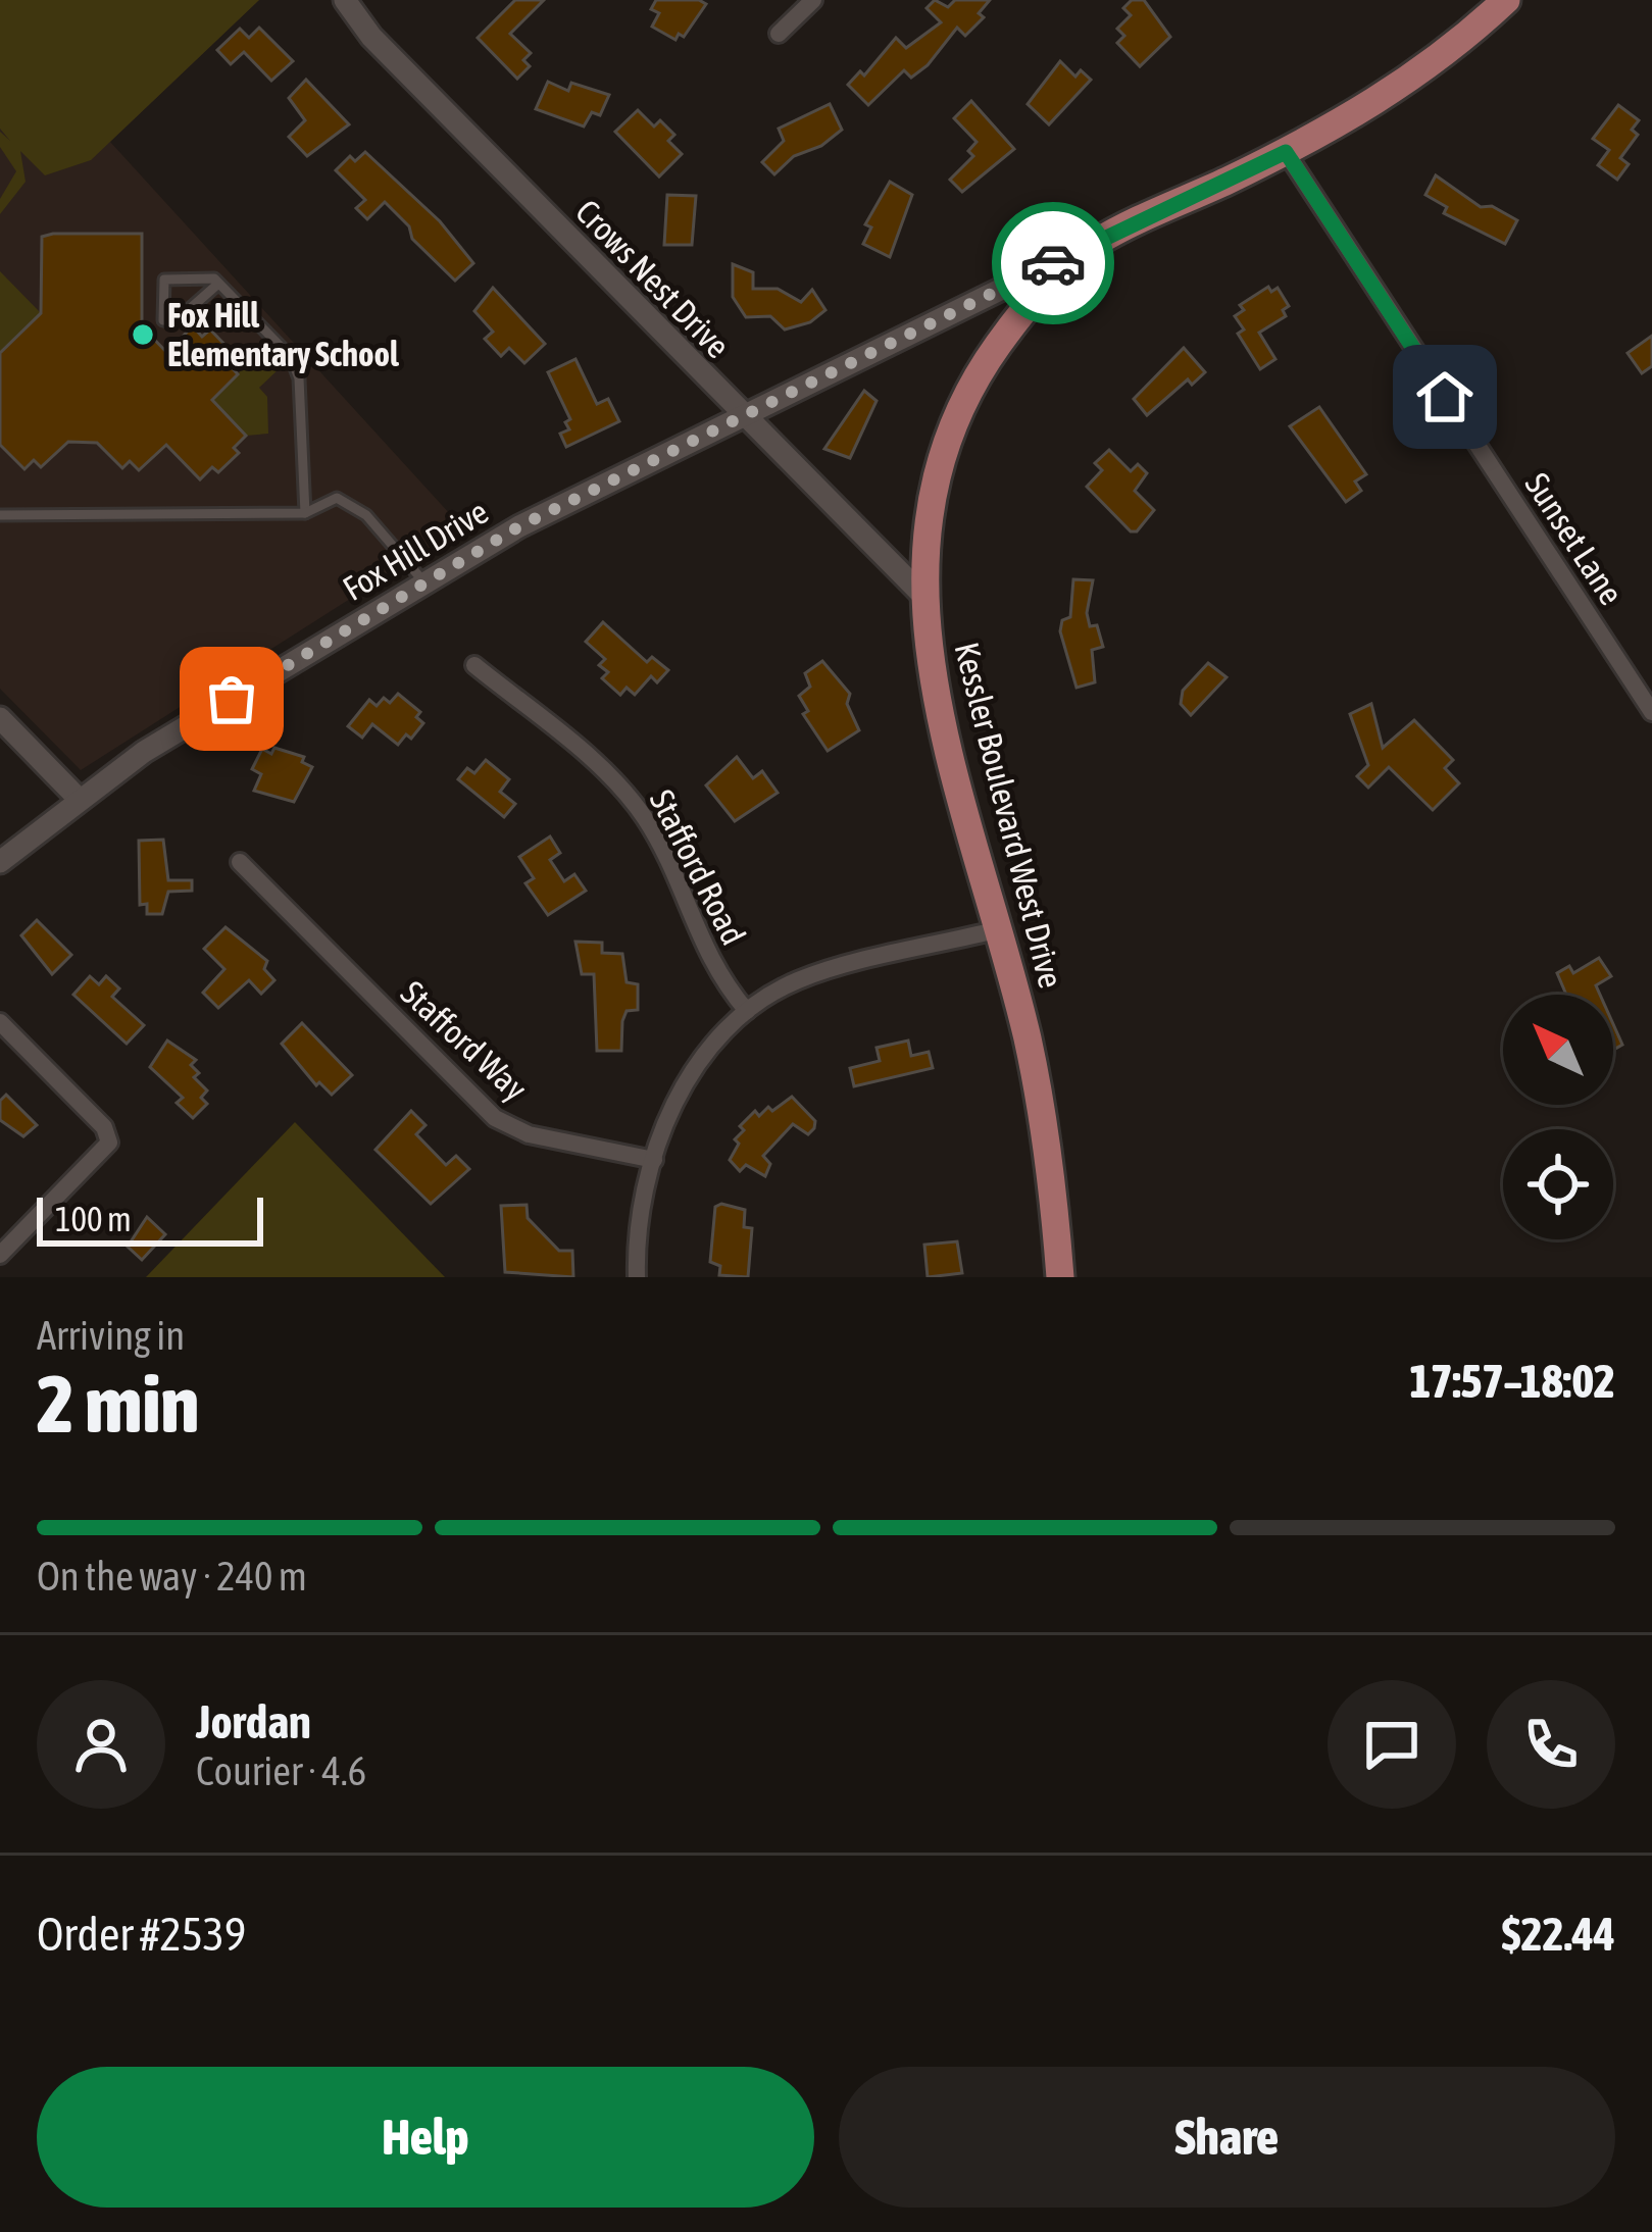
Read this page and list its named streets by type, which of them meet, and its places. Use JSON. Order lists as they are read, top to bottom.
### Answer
{
  "streets": {
    "main road": ["Kessler Boulevard West Drive"],
    "street": [
      "Crows Nest Drive",
      "Sunset Lane",
      "Fox Hill Drive",
      "Stafford Road",
      "Stafford Way"
    ]
  },
  "crossings": [
    ["Crows Nest Drive", "Fox Hill Drive"],
    ["Crows Nest Drive", "Kessler Boulevard West Drive"],
    ["Sunset Lane", "Kessler Boulevard West Drive"],
    ["Fox Hill Drive", "Kessler Boulevard West Drive"]
  ],
  "places": ["Fox Hill Elementary School"],
  "scale_bar": "100 m",
  "north": "top left",
  "page": {
    "scale": "100 m",
    "heading": ["2 min", "Arriving in", "17:57–18:02"],
    "panel": [
      "Jordan",
      "Courier · 4.6",
      "Order #2539",
      "$22.44"
    ],
    "bar": "On the way · 240 m",
    "buttons": ["Help", "Share"]
  }
}
